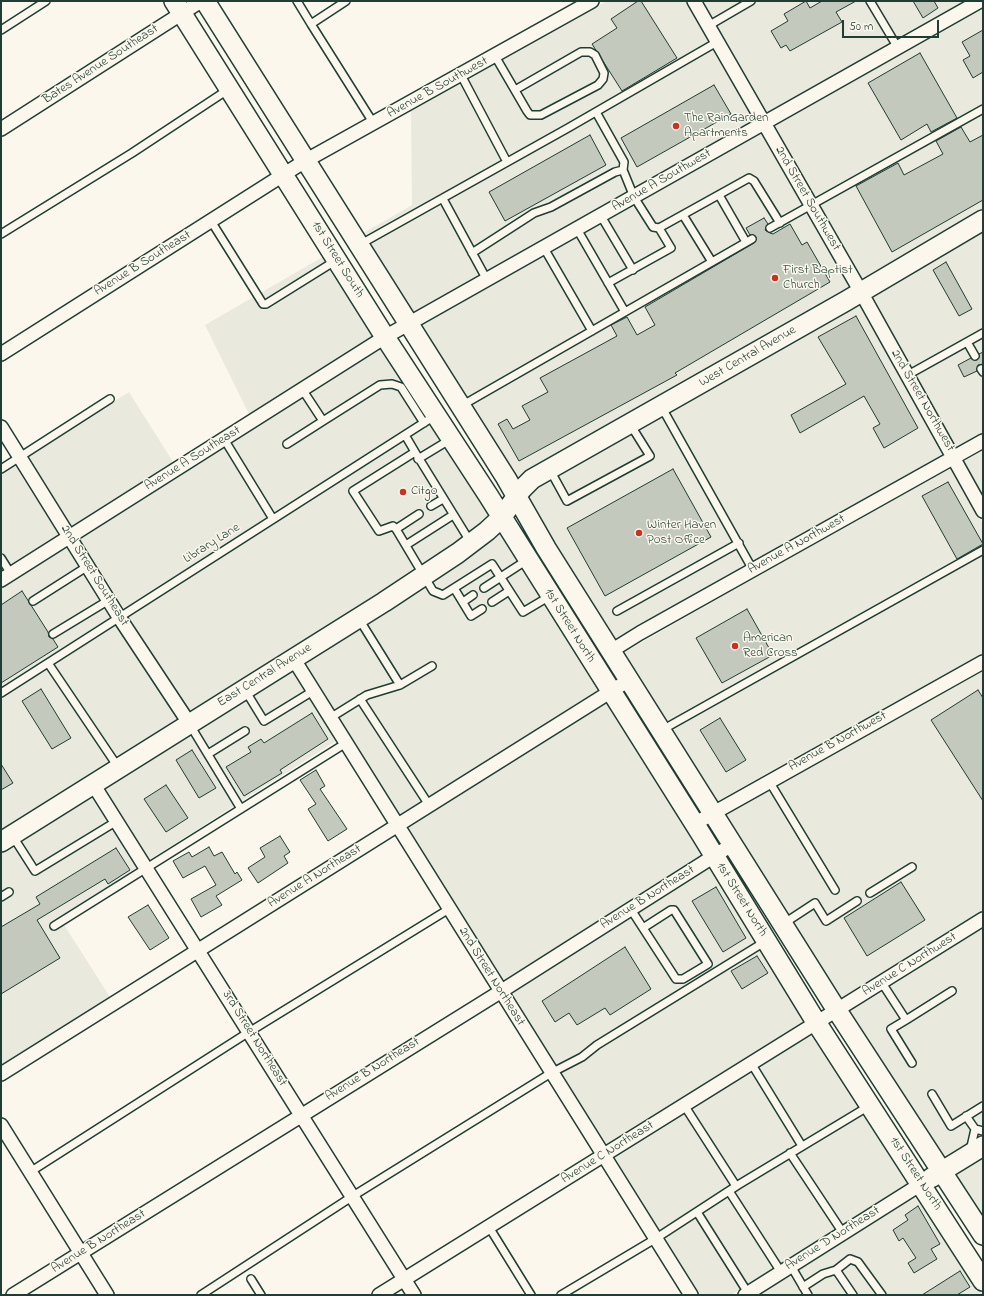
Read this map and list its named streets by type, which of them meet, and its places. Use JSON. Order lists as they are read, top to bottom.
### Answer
{
  "streets": {
    "main road": [
      "1st Street South",
      "West Central Avenue",
      "1st Street North",
      "East Central Avenue"
    ],
    "street": [
      "Bates Avenue Southeast",
      "Avenue B Southwest",
      "Avenue A Southwest",
      "2nd Street Southwest",
      "Avenue B Southeast",
      "2nd Street Northwest",
      "Avenue A Southeast",
      "Avenue A Northwest",
      "2nd Street Southeast",
      "Avenue B Northwest",
      "Avenue A Northeast",
      "Avenue B Northeast",
      "Avenue C Northwest",
      "2nd Street Northeast",
      "3rd Street Northeast",
      "Avenue C Northeast",
      "Avenue D Northeast"
    ],
    "lane": ["Library Lane"]
  },
  "crossings": [
    ["Bates Avenue Southeast", "1st Street South"],
    ["Avenue B Southwest", "1st Street South"],
    ["Avenue B Southwest", "Avenue B Southeast"],
    ["Avenue A Southwest", "2nd Street Southwest"],
    ["Avenue A Southwest", "1st Street South"],
    ["Avenue A Southwest", "Avenue A Southeast"],
    ["2nd Street Southwest", "West Central Avenue"],
    ["2nd Street Southwest", "2nd Street Northwest"],
    ["1st Street South", "Avenue B Southeast"],
    ["1st Street South", "West Central Avenue"],
    ["1st Street South", "Avenue A Southeast"],
    ["1st Street South", "Library Lane"],
    ["1st Street South", "1st Street North"],
    ["1st Street South", "East Central Avenue"],
    ["West Central Avenue", "2nd Street Northwest"],
    ["West Central Avenue", "1st Street North"],
    ["West Central Avenue", "East Central Avenue"],
    ["2nd Street Northwest", "Avenue A Northwest"],
    ["Avenue A Southeast", "2nd Street Southeast"],
    ["Library Lane", "2nd Street Southeast"],
    ["Avenue A Northwest", "1st Street North"],
    ["2nd Street Southeast", "East Central Avenue"],
    ["1st Street North", "East Central Avenue"],
    ["1st Street North", "Avenue B Northwest"],
    ["1st Street North", "Avenue A Northeast"],
    ["1st Street North", "Avenue B Northeast"],
    ["1st Street North", "Avenue C Northwest"],
    ["1st Street North", "Avenue C Northeast"],
    ["1st Street North", "Avenue D Northeast"],
    ["East Central Avenue", "2nd Street Northeast"],
    ["East Central Avenue", "3rd Street Northeast"],
    ["Avenue A Northeast", "2nd Street Northeast"],
    ["Avenue A Northeast", "3rd Street Northeast"],
    ["Avenue B Northeast", "2nd Street Northeast"],
    ["Avenue B Northeast", "3rd Street Northeast"],
    ["Avenue C Northwest", "Avenue C Northeast"],
    ["2nd Street Northeast", "Avenue C Northeast"],
    ["3rd Street Northeast", "Avenue C Northeast"]
  ],
  "places": [
    "The RainGarden Apartments",
    "First Baptist Church",
    "Citgo",
    "Winter Haven Post Office",
    "American Red Cross"
  ],
  "scale_bar": "50 m"
}
